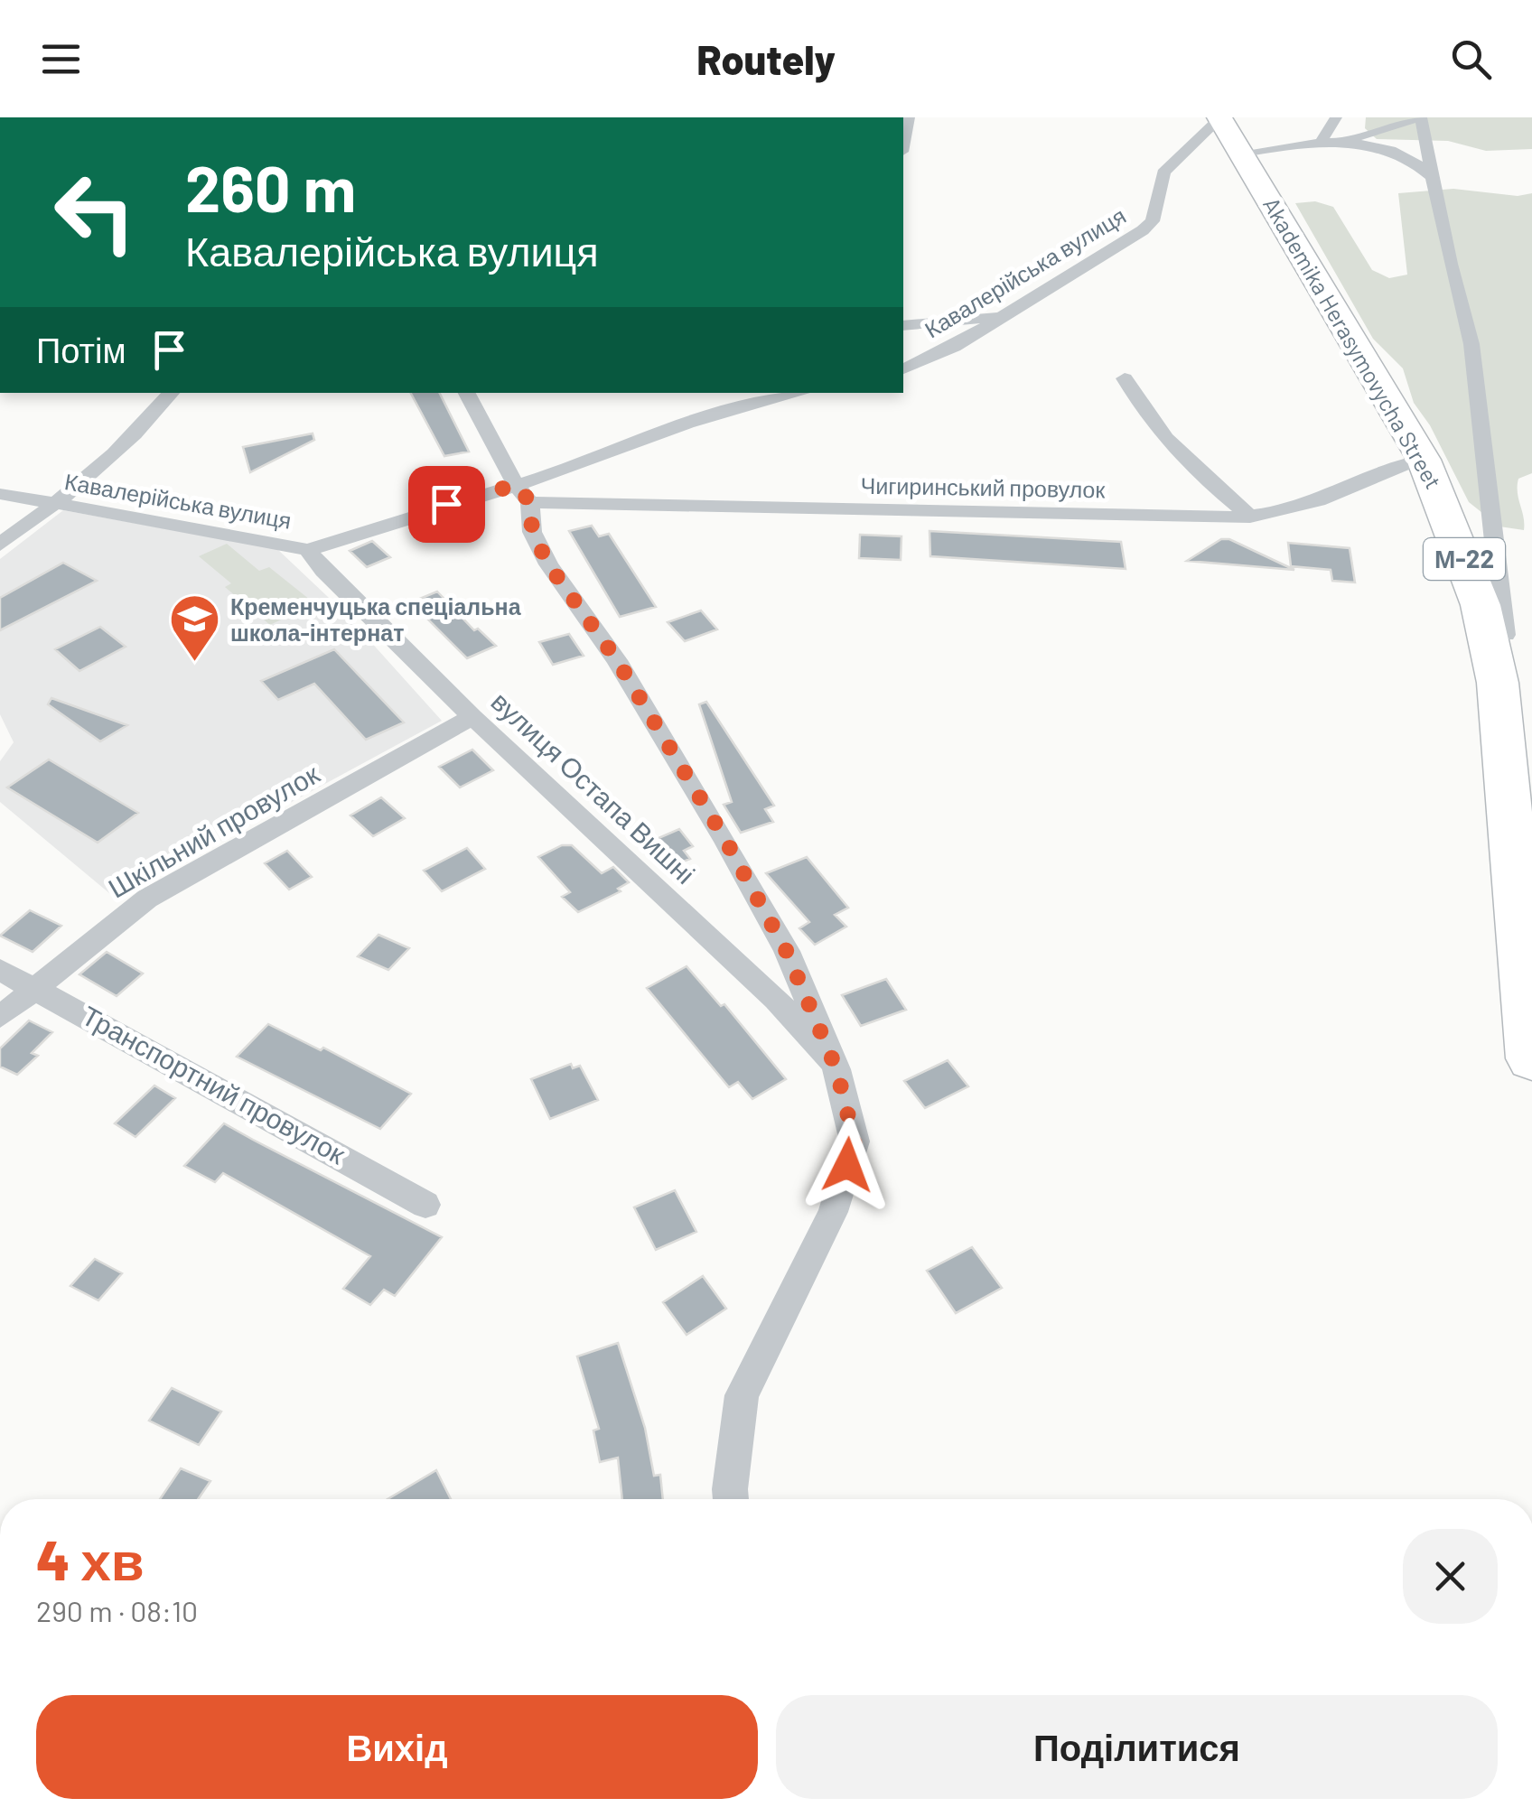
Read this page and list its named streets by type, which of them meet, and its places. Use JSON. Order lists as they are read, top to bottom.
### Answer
{
  "streets": {
    "highway": ["Akademika Herasymovycha Street", "М-22"],
    "street": [
      "Кавалерійська вулиця",
      "Чигиринський провулок",
      "вулиця Остапа Вишні",
      "Шкільний провулок",
      "Транспортний провулок"
    ]
  },
  "crossings": [
    ["Кавалерійська вулиця", "Akademika Herasymovycha Street"],
    ["Кавалерійська вулиця", "Чигиринський провулок"],
    ["Кавалерійська вулиця", "вулиця Остапа Вишні"],
    ["Akademika Herasymovycha Street", "Чигиринський провулок"],
    ["вулиця Остапа Вишні", "Шкільний провулок"],
    ["Шкільний провулок", "Транспортний провулок"]
  ],
  "places": {
    "school or university": ["Кременчуцька спеціальна школа-інтернат"]
  },
  "page": {
    "header": "Routely",
    "turn": ["260 m", "Кавалерійська вулиця"],
    "then": "Потім",
    "heading": ["4 хв", "290 m · 08:10"],
    "buttons": ["Вихід", "Поділитися"]
  }
}
